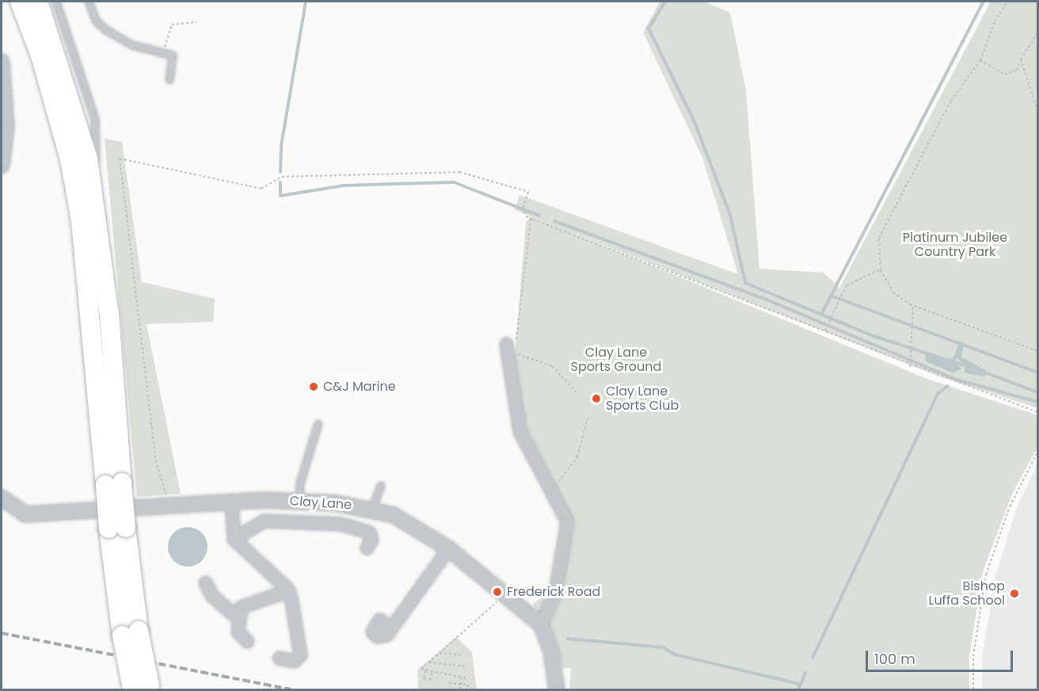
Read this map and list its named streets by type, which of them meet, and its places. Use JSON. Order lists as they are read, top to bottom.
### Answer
{
  "streets": {
    "street": ["Clay Lane"]
  },
  "parks": ["Platinum Jubilee Country Park", "Clay Lane Sports Ground"],
  "places": [
    "C&J Marine",
    "Clay Lane Sports Club",
    "Frederick Road",
    "Bishop Luffa School"
  ],
  "scale_bar": "100 m"
}
